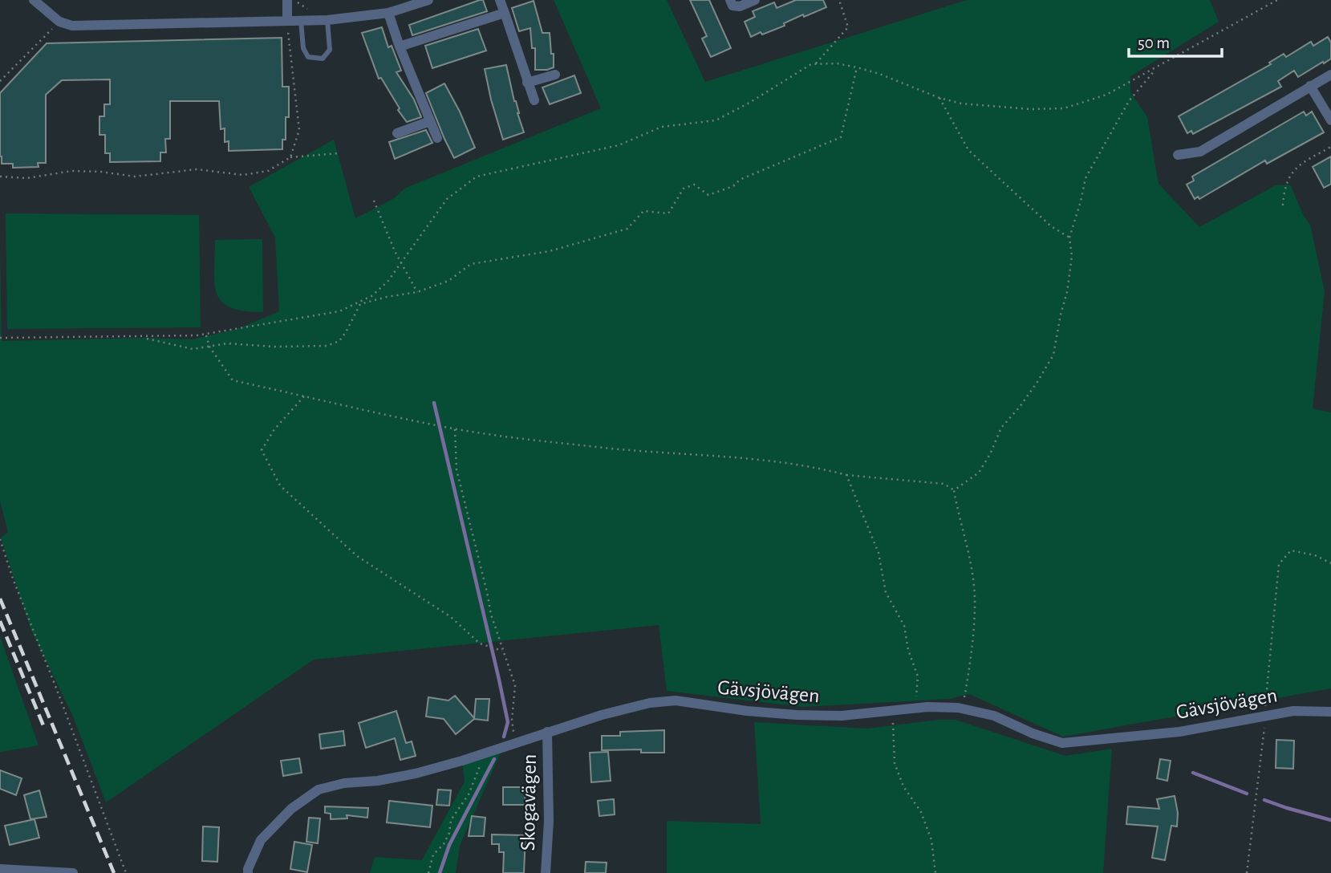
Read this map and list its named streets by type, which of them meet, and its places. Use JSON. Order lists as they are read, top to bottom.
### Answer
{
  "streets": {
    "street": ["Gävsjövägen", "Skogavägen"]
  },
  "crossings": [
    ["Gävsjövägen", "Skogavägen"]
  ],
  "scale_bar": "50 m"
}
